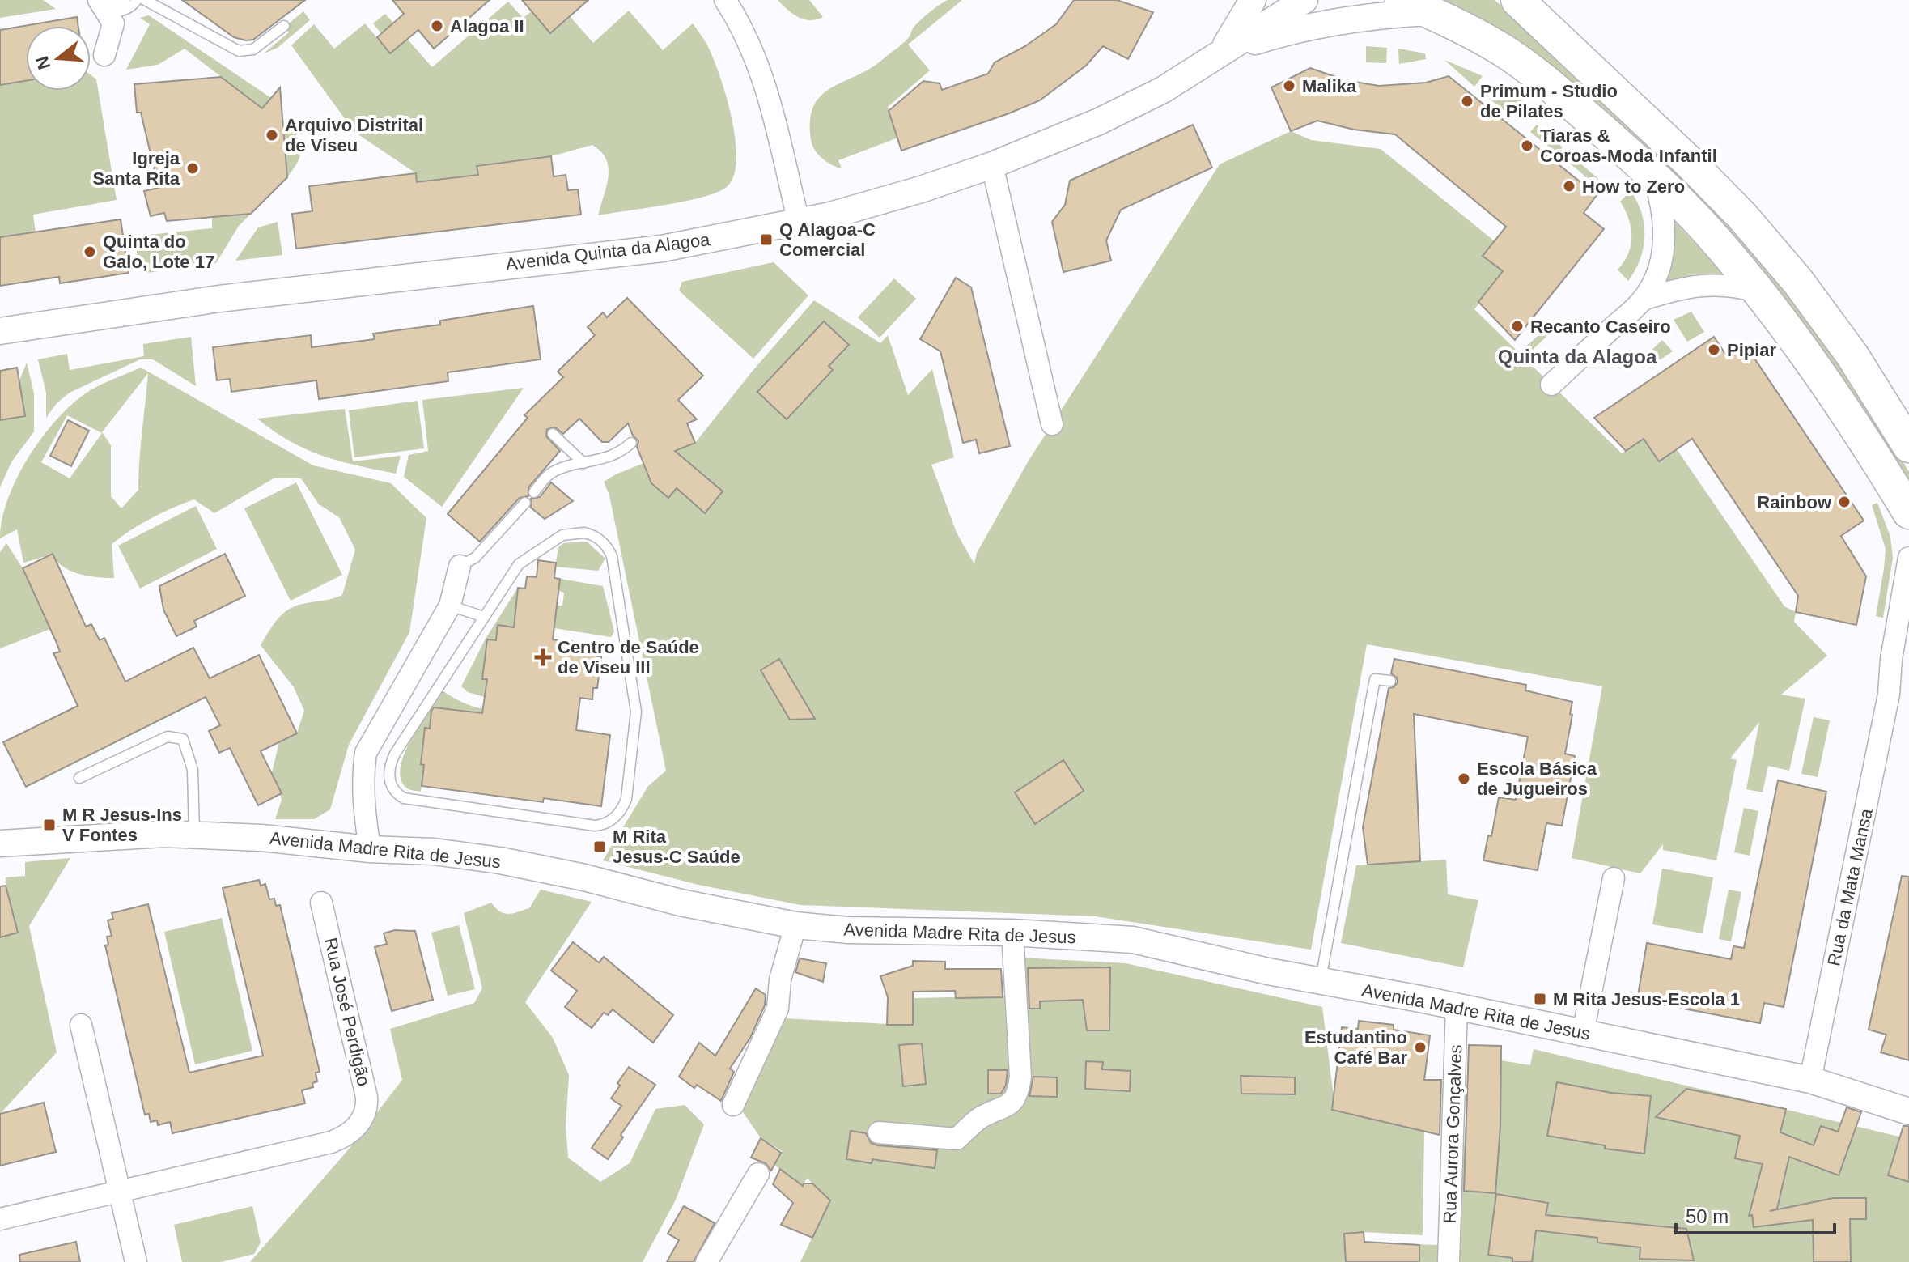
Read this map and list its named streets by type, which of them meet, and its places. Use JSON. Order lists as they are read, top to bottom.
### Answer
{
  "streets": {
    "street": [
      "Avenida Quinta da Alagoa",
      "Avenida Madre Rita de Jesus",
      "Rua da Mata Mansa",
      "Rua José Perdigão",
      "Rua Aurora Gonçalves"
    ]
  },
  "crossings": [
    ["Avenida Madre Rita de Jesus", "Rua da Mata Mansa"],
    ["Avenida Madre Rita de Jesus", "Rua Aurora Gonçalves"]
  ],
  "districts": ["Quinta da Alagoa"],
  "places": {
    "other": [
      "Alagoa II",
      "Malika",
      "Primum - Studio de Pilates",
      "Arquivo Distrital de Viseu",
      "Tiaras & Coroas-Moda Infantil",
      "Igreja Santa Rita",
      "How to Zero",
      "Quinta do Galo, Lote 17",
      "Recanto Caseiro",
      "Pipiar",
      "Rainbow",
      "Escola Básica de Jugueiros",
      "Estudantino Café Bar"
    ],
    "transit": [
      "Q Alagoa-C Comercial",
      "M R Jesus-Ins V Fontes",
      "M Rita Jesus-C Saúde",
      "M Rita Jesus-Escola 1"
    ],
    "health": ["Centro de Saúde de Viseu III"]
  },
  "scale_bar": "50 m",
  "north": "left"
}
